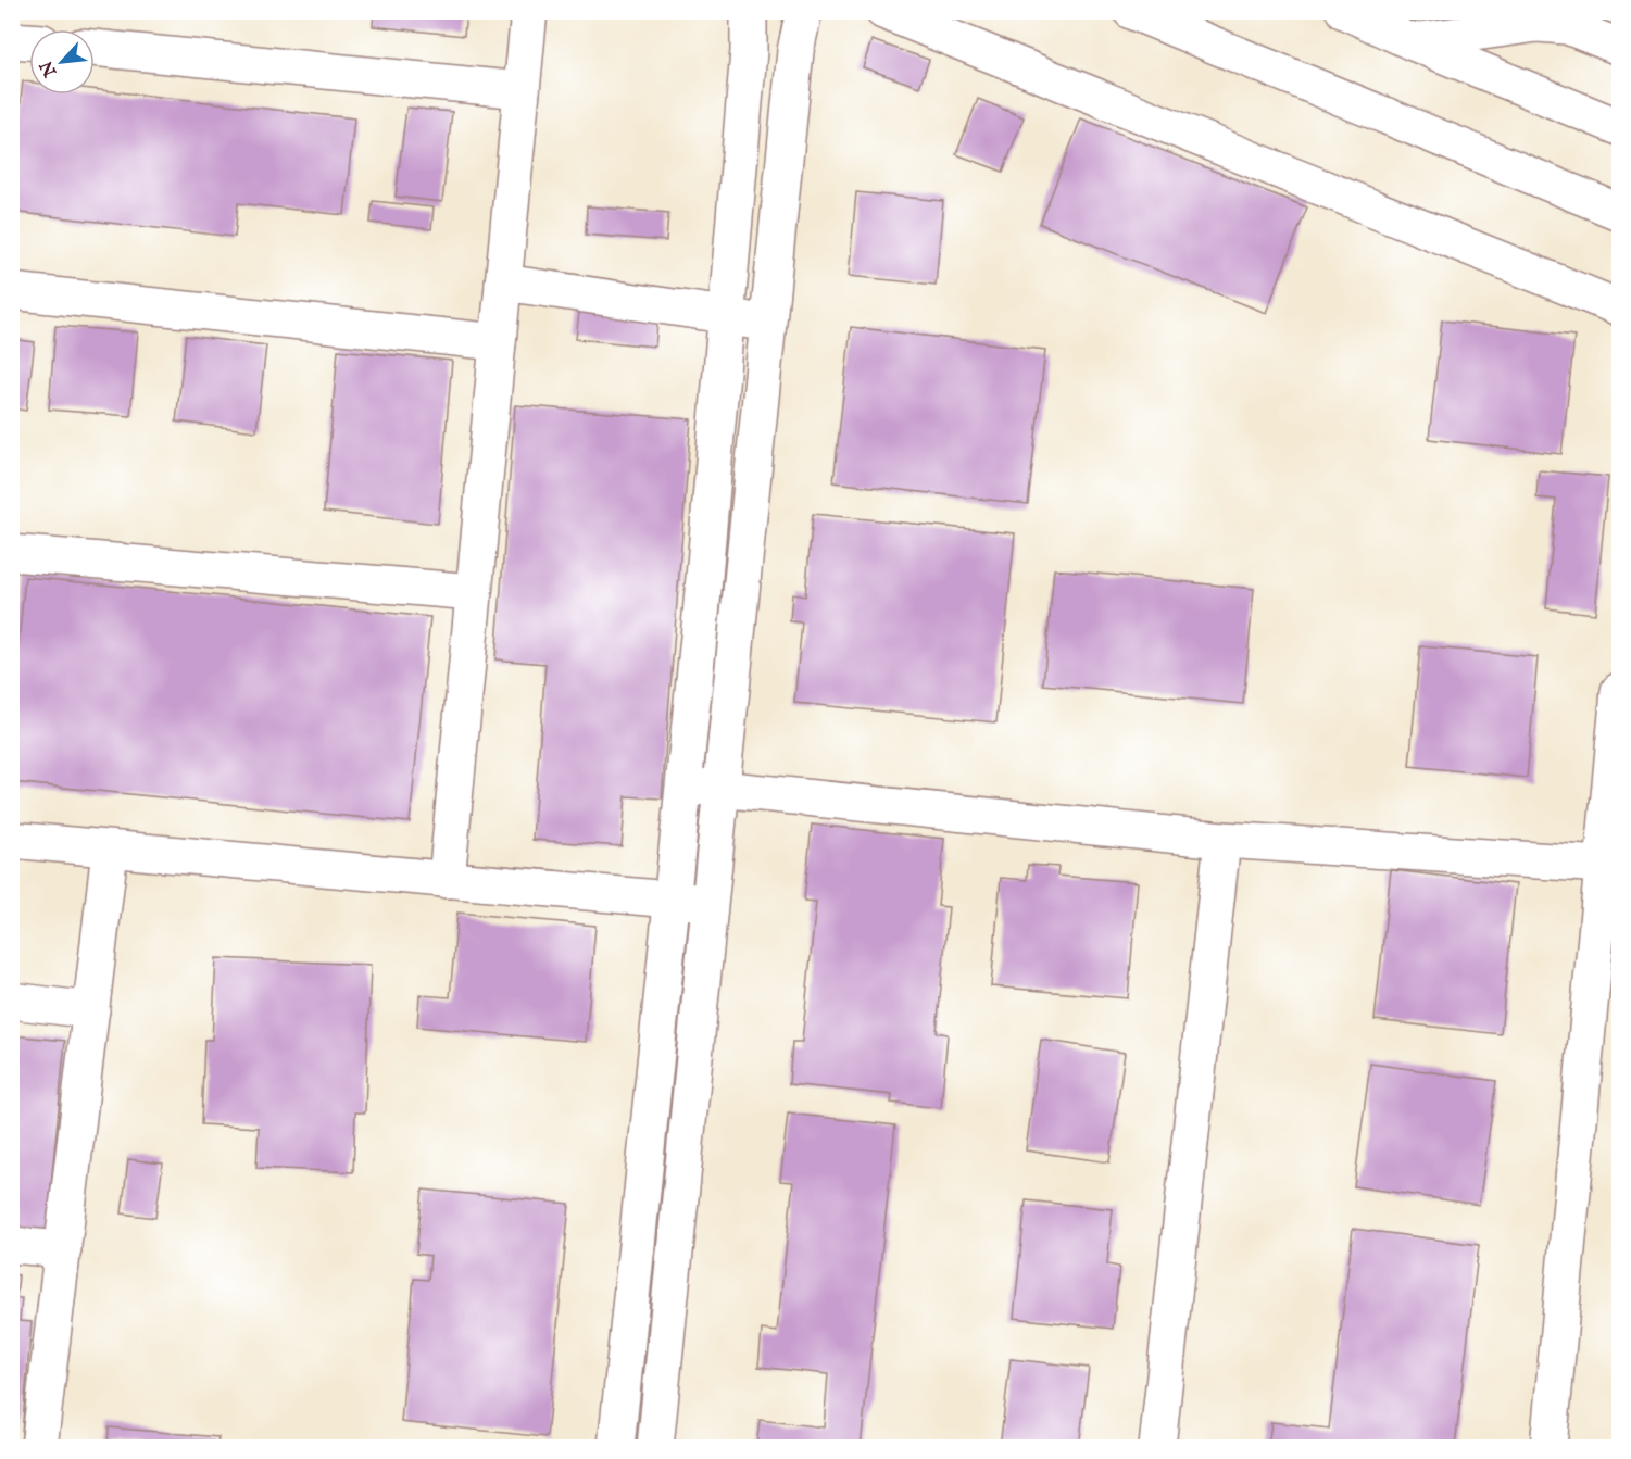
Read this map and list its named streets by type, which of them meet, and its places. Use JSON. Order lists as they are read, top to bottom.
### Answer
{
  "north": "bottom left"
}
